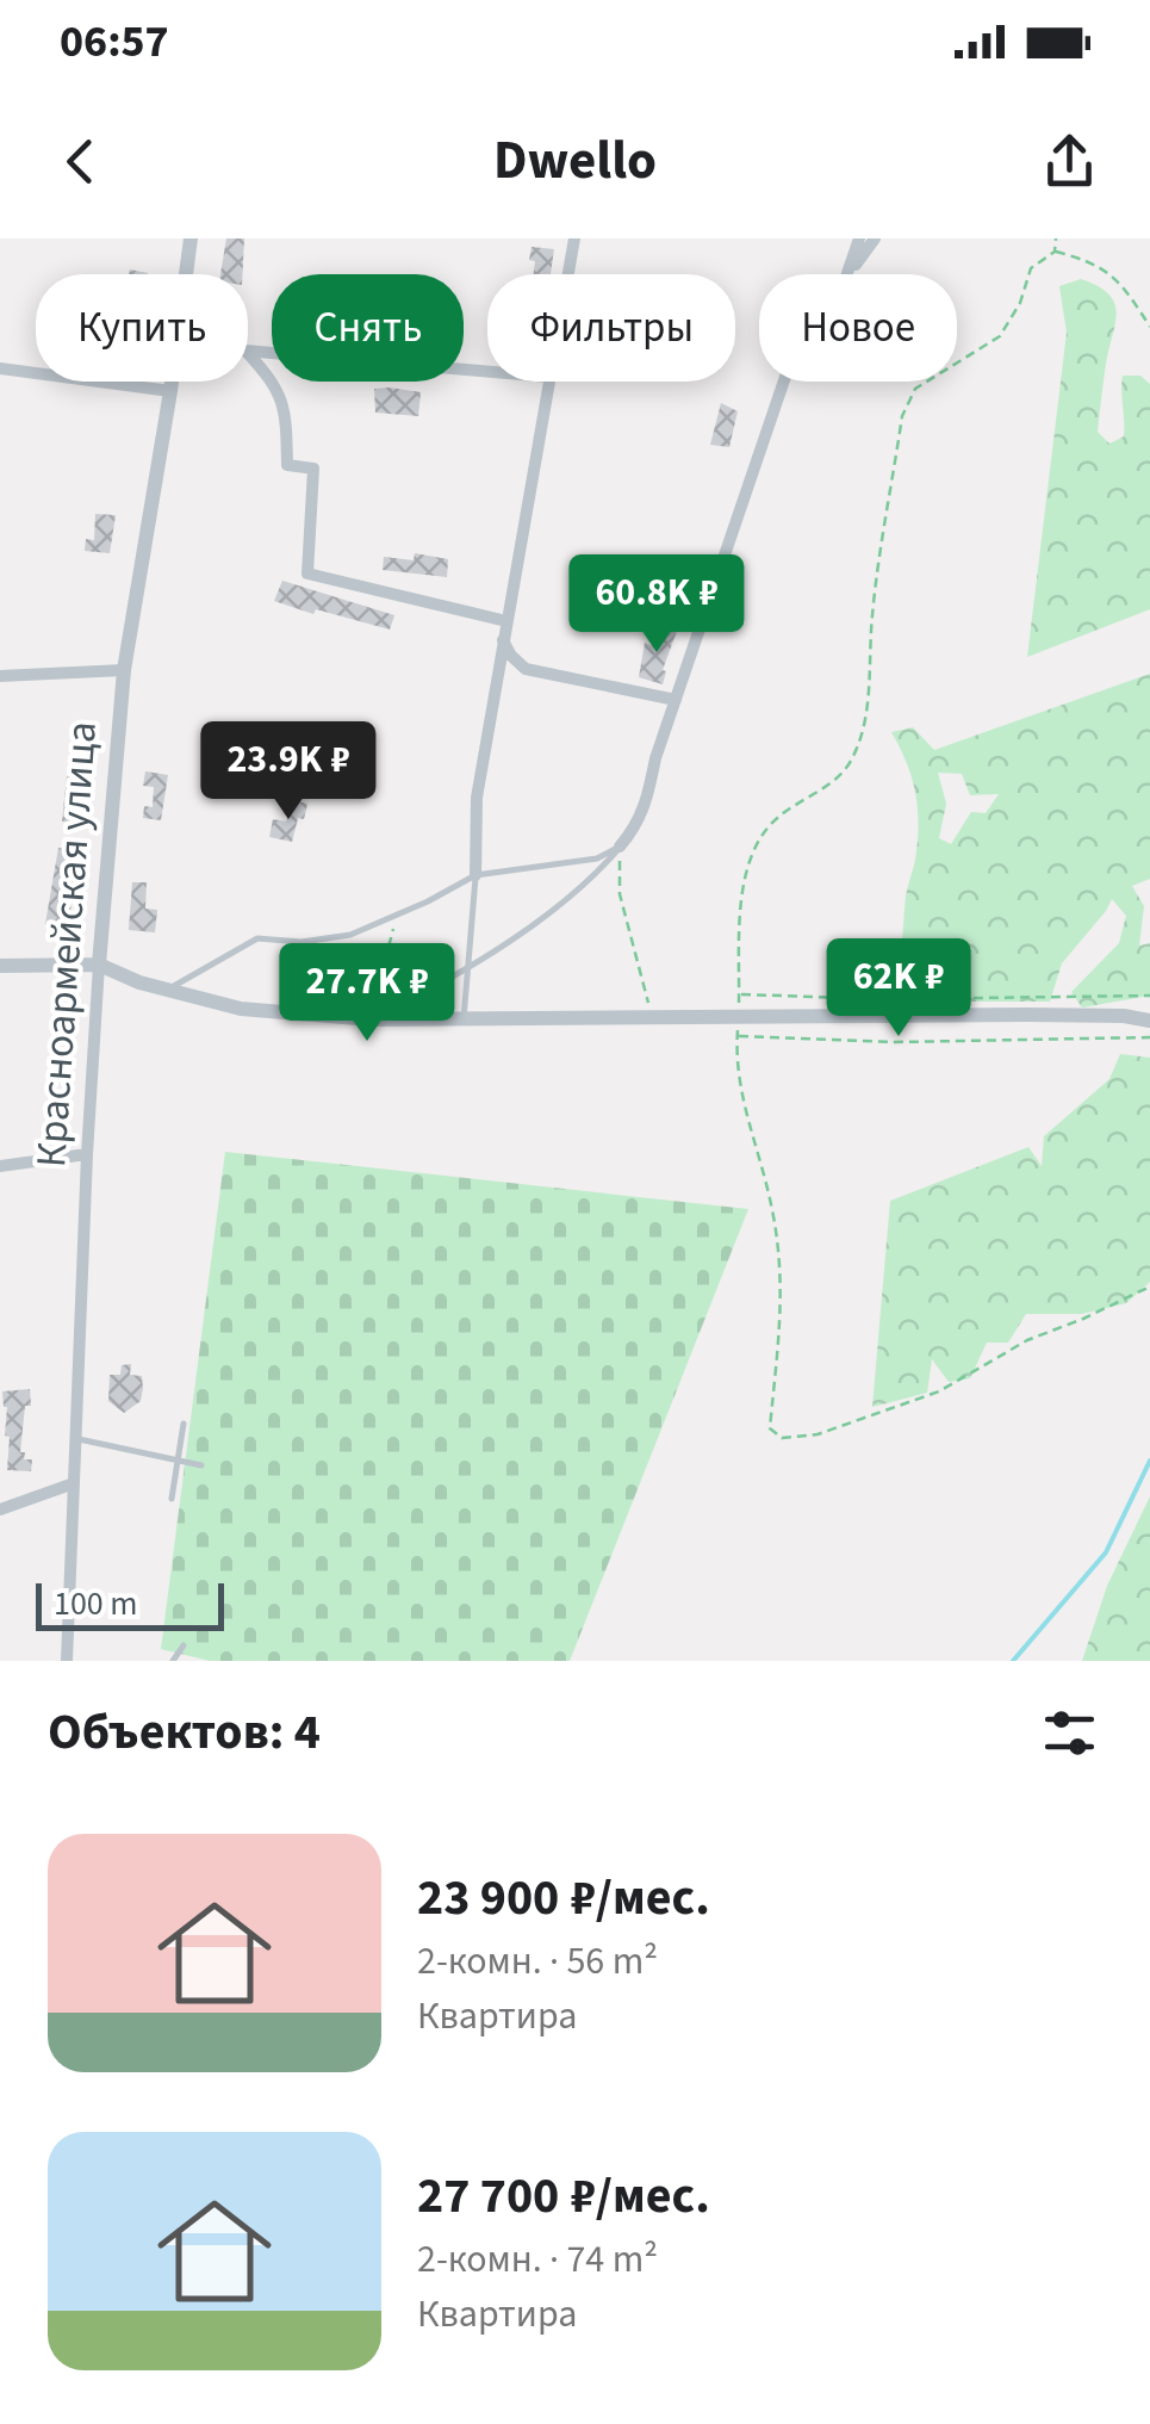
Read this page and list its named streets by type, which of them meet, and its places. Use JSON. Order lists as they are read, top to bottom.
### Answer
{
  "streets": {
    "street": ["Красноармейская улица"]
  },
  "scale_bar": "100 m",
  "page": {
    "status": "06:57",
    "header": "Dwello",
    "chip": [
      "Купить",
      "Снять",
      "Фильтры",
      "Новое"
    ],
    "price": [
      "60.8K ₽",
      "23.9K ₽",
      "62K ₽",
      "27.7K ₽"
    ],
    "scale": "100 m",
    "heading": "Объектов: 4",
    "list": [
      {
        "name": "23 900 ₽/мес.",
        "note": "2-комн. · 56 m² · Квартира"
      },
      {
        "name": "27 700 ₽/мес.",
        "note": "2-комн. · 74 m² · Квартира"
      }
    ]
  }
}
